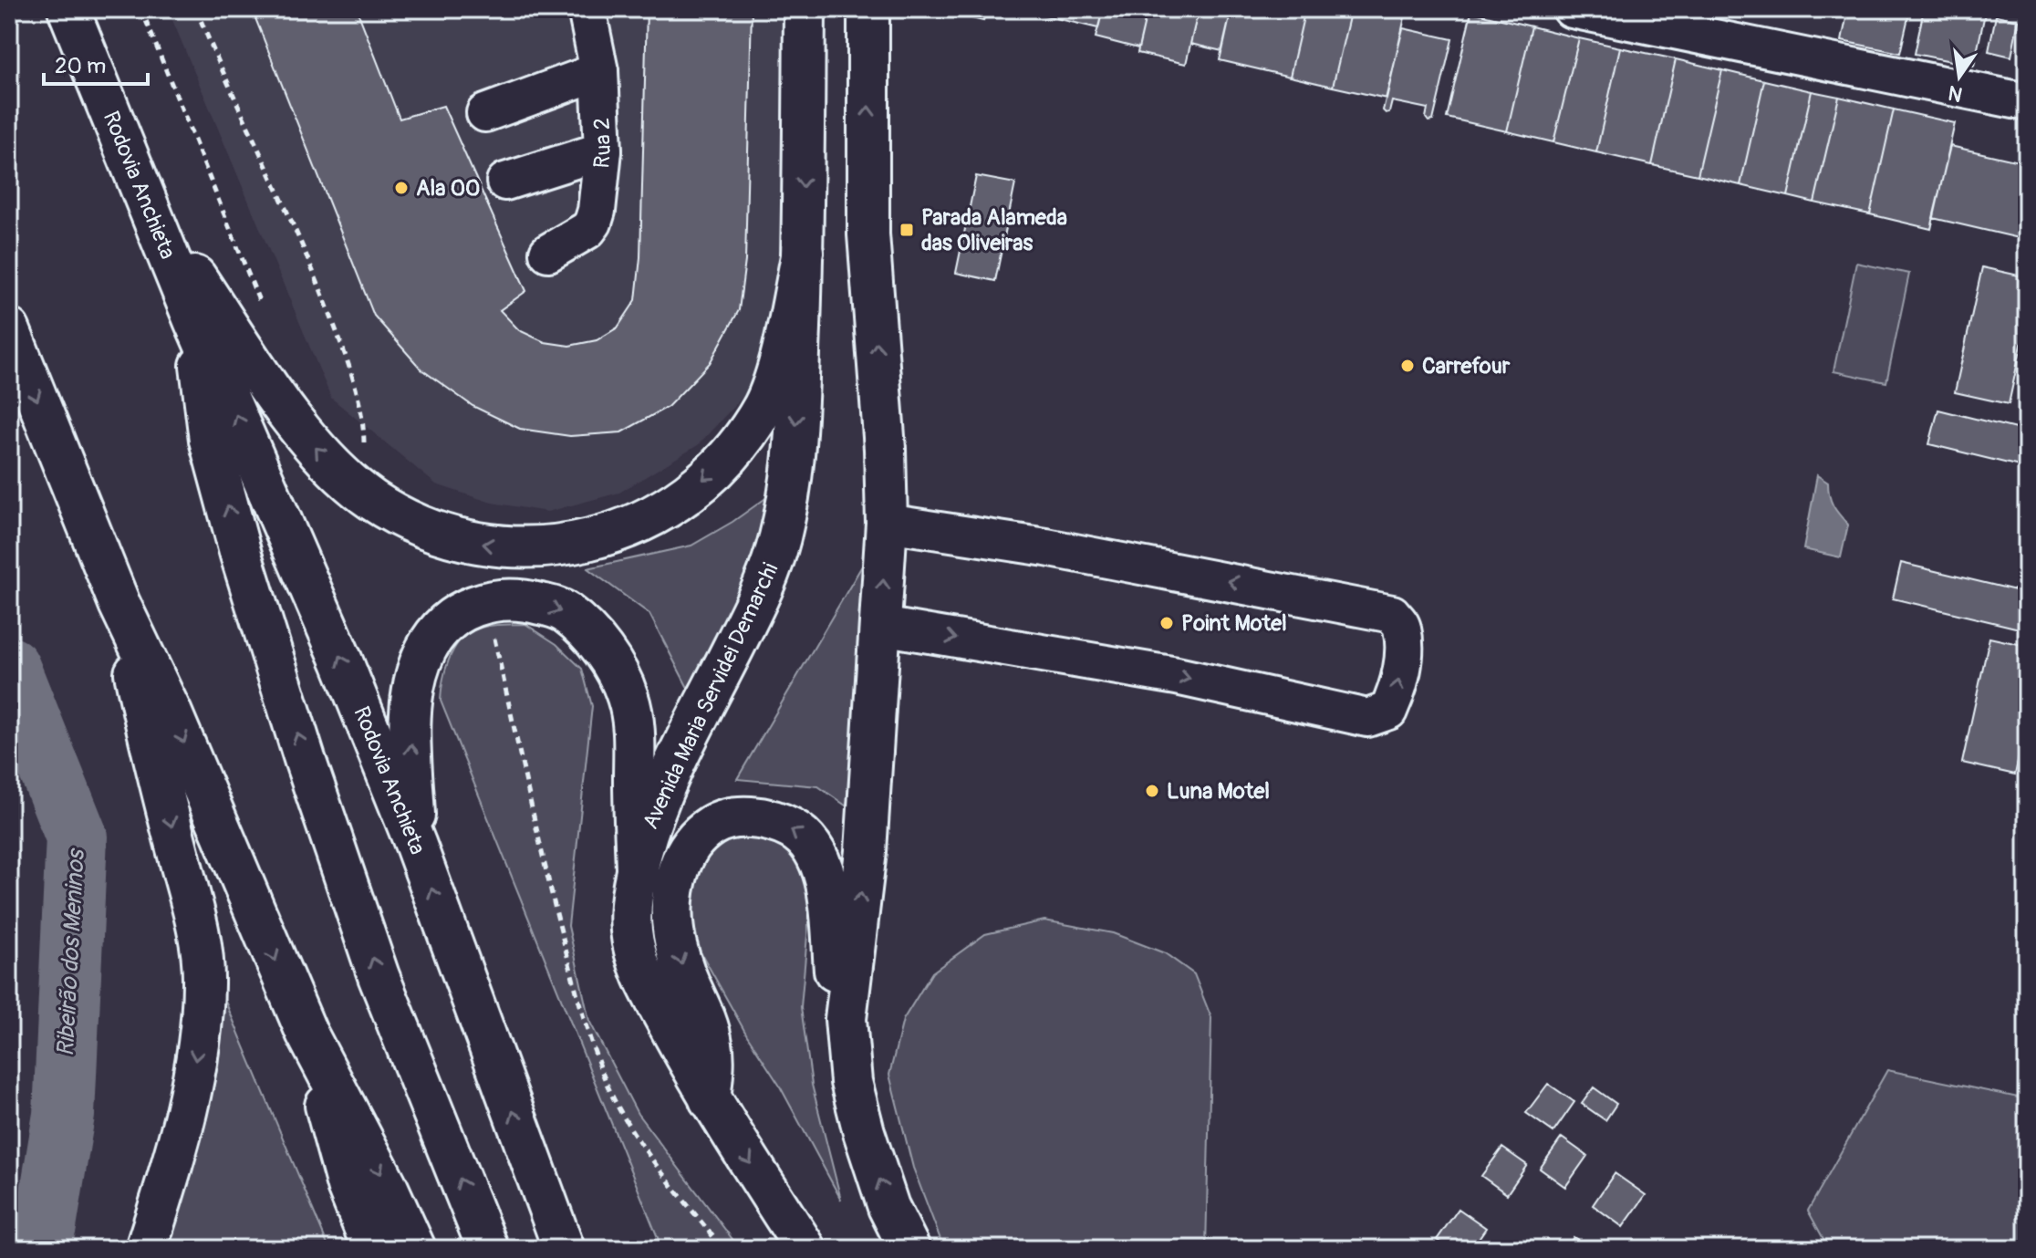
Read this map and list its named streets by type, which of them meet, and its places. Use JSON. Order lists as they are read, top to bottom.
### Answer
{
  "streets": {
    "main road": ["Rodovia Anchieta", "Avenida Maria Servidei Demarchi"],
    "street": ["Rua 2"]
  },
  "water": ["Ribeirão dos Meninos"],
  "places": {
    "other": [
      "Ala 00",
      "Carrefour",
      "Point Motel",
      "Luna Motel"
    ],
    "transit": ["Parada Alameda das Oliveiras"]
  },
  "scale_bar": "20 m",
  "north": "bottom"
}
